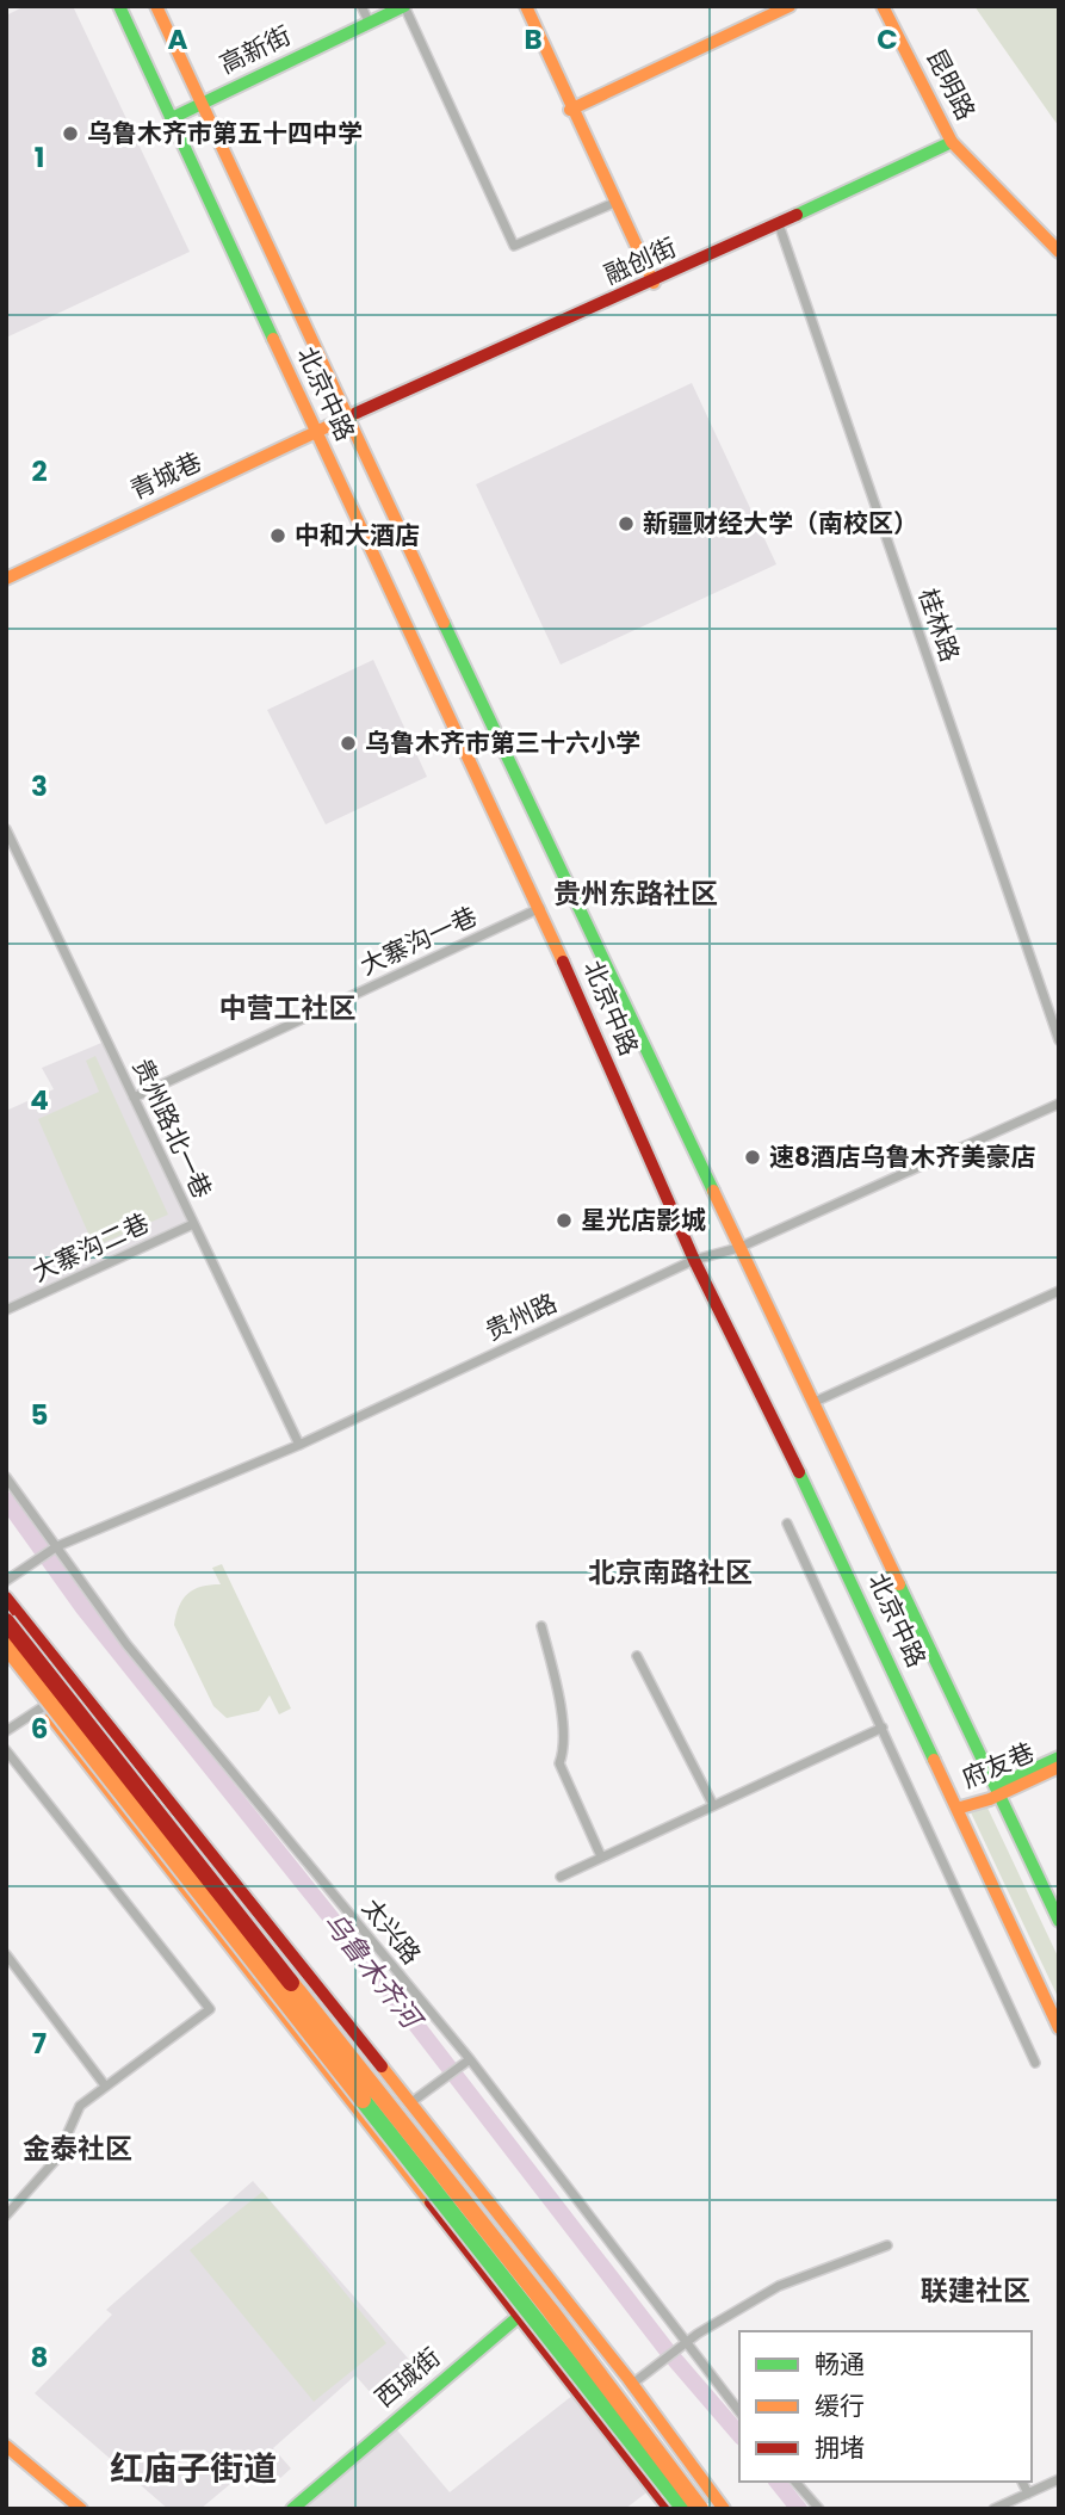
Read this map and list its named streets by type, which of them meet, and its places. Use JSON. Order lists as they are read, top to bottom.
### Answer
{
  "streets": {
    "main road": [
      "高新街",
      "昆明路",
      "融创街",
      "北京中路",
      "青城巷",
      "府友巷",
      "西珹街"
    ],
    "street": [
      "桂林路",
      "大寨沟一巷",
      "贵州路北一巷",
      "大寨沟二巷",
      "贵州路",
      "太兴路"
    ]
  },
  "crossings": [
    ["高新街", "北京中路"],
    ["昆明路", "融创街"],
    ["融创街", "北京中路"],
    ["融创街", "青城巷"],
    ["融创街", "桂林路"],
    ["北京中路", "青城巷"],
    ["北京中路", "大寨沟一巷"],
    ["北京中路", "贵州路"],
    ["北京中路", "府友巷"],
    ["大寨沟一巷", "贵州路北一巷"],
    ["贵州路北一巷", "大寨沟二巷"],
    ["贵州路北一巷", "贵州路"],
    ["贵州路", "太兴路"]
  ],
  "districts": [
    "贵州东路社区",
    "中营工社区",
    "北京南路社区",
    "金泰社区",
    "联建社区",
    "红庙子街道"
  ],
  "water": ["乌鲁木齐河"],
  "places": [
    "乌鲁木齐市第五十四中学",
    "新疆财经大学（南校区）",
    "中和大酒店",
    "乌鲁木齐市第三十六小学",
    "速8酒店乌鲁木齐美豪店",
    "星光店影城"
  ],
  "legend": ["畅通", "缓行", "拥堵"],
  "grid": {
    "columns": ["A", "B", "C"],
    "rows": [
      "1",
      "2",
      "3",
      "4",
      "5",
      "6",
      "7",
      "8"
    ]
  }
}
